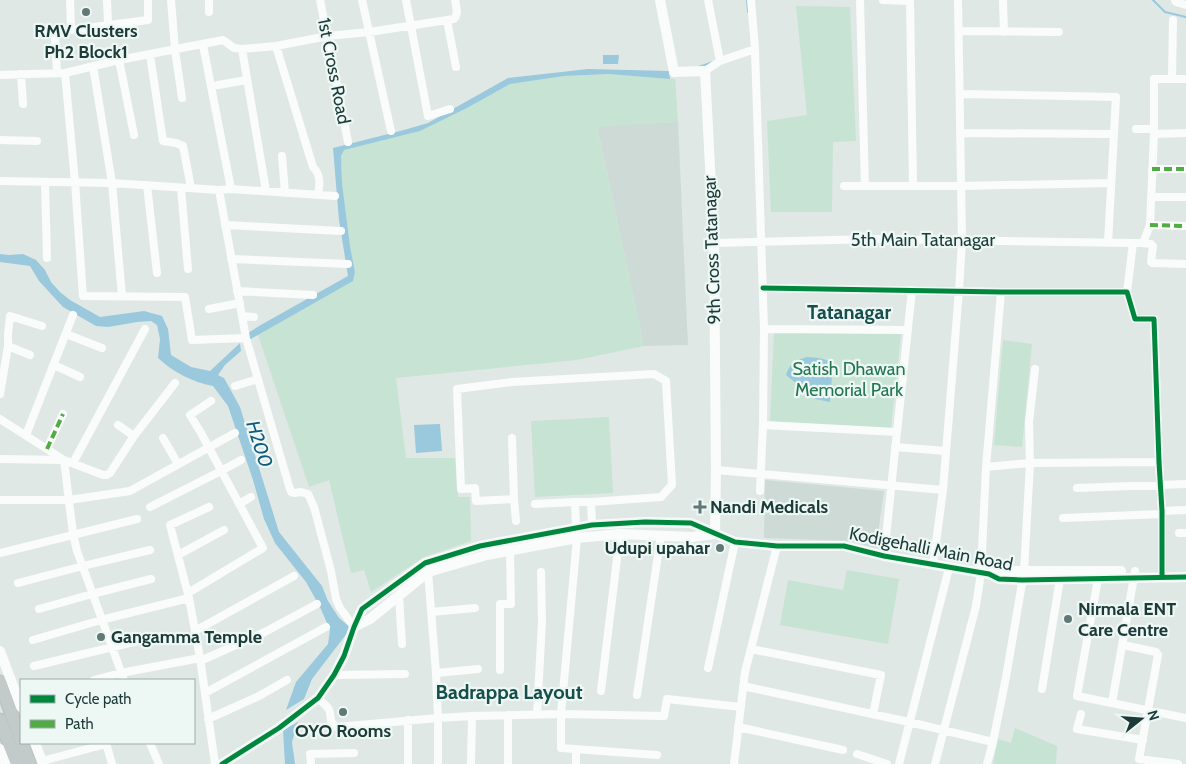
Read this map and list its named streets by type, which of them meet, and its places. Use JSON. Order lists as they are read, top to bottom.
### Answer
{
  "streets": {
    "street": [
      "1st Cross Road",
      "5th Main Tatanagar",
      "9th Cross Tatanagar",
      "Kodigehalli Main Road"
    ]
  },
  "crossings": [
    ["5th Main Tatanagar", "9th Cross Tatanagar"],
    ["9th Cross Tatanagar", "Kodigehalli Main Road"]
  ],
  "districts": ["Tatanagar", "Badrappa Layout"],
  "water": ["H200"],
  "parks": ["Satish Dhawan Memorial Park"],
  "places": {
    "other": [
      "RMV Clusters Ph2 Block1",
      "Udupi upahar",
      "Nirmala ENT Care Centre",
      "Gangamma Temple",
      "OYO Rooms"
    ],
    "health": ["Nandi Medicals"]
  },
  "legend": ["Cycle path", "Path"],
  "north": "right"
}
